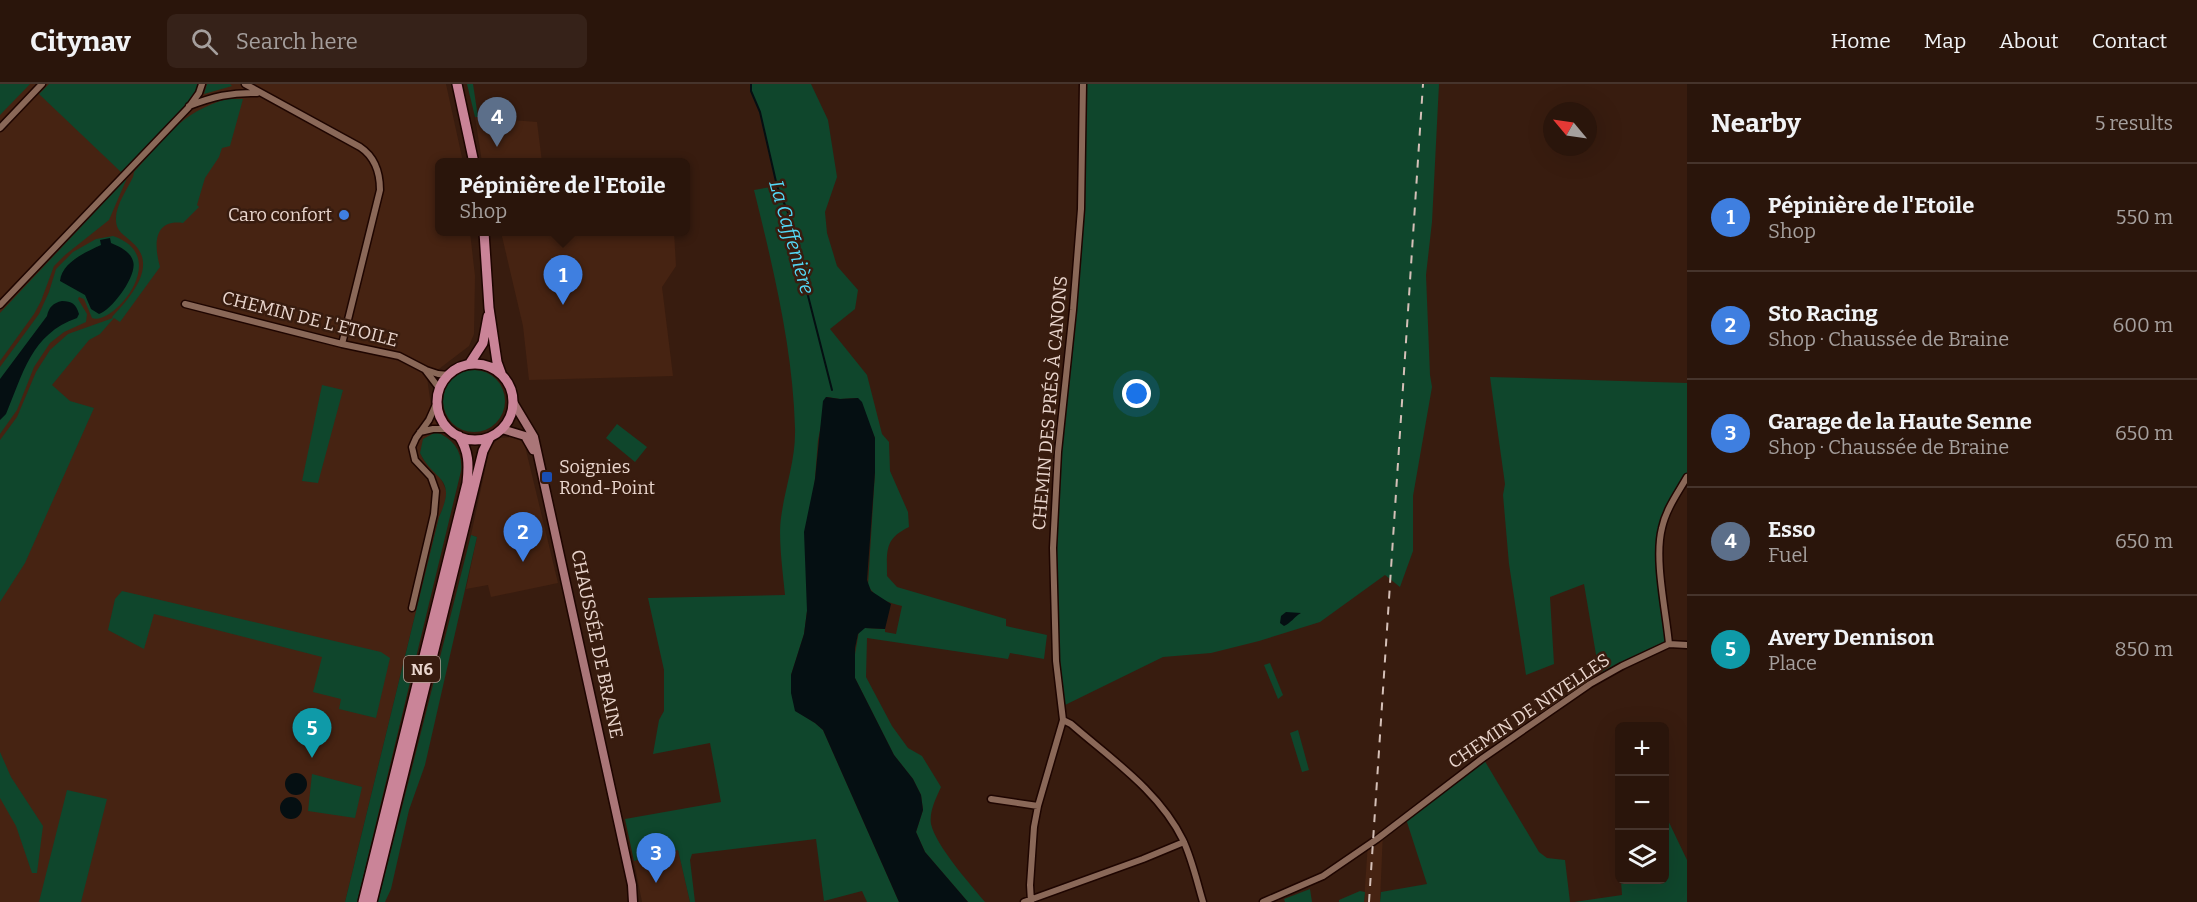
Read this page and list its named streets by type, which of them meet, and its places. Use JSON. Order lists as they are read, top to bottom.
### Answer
{
  "streets": {
    "main road": ["N6"],
    "street": [
      "CHEMIN DE L'ETOILE",
      "CHEMIN DES PRÉS À CANONS",
      "CHAUSSÉE DE BRAINE",
      "CHEMIN DE NIVELLES"
    ]
  },
  "crossings": [
    ["CHEMIN DE L'ETOILE", "CHAUSSÉE DE BRAINE"],
    ["CHEMIN DE L'ETOILE", "N6"],
    ["CHAUSSÉE DE BRAINE", "N6"]
  ],
  "water": ["La Caffenière"],
  "places": {
    "other": ["Caro confort"],
    "transit": ["Soignies Rond-Point"]
  },
  "north": "top left",
  "page": {
    "header": "Citynav",
    "search": "Search here",
    "nav": [
      "Home",
      "Map",
      "About",
      "Contact"
    ],
    "heading": ["Nearby", "5 results"],
    "pins": [
      "4",
      "1",
      "2",
      "5",
      "3"
    ],
    "popup": ["Pépinière de l'Etoile", "Shop"],
    "list": [
      {
        "mark": "1",
        "name": "Pépinière de l'Etoile",
        "note": "Shop",
        "value": "550 m"
      },
      {
        "mark": "2",
        "name": "Sto Racing",
        "note": "Shop · Chaussée de Braine",
        "value": "600 m"
      },
      {
        "mark": "3",
        "name": "Garage de la Haute Senne",
        "note": "Shop · Chaussée de Braine",
        "value": "650 m"
      },
      {
        "mark": "4",
        "name": "Esso",
        "note": "Fuel",
        "value": "650 m"
      },
      {
        "mark": "5",
        "name": "Avery Dennison",
        "note": "Place",
        "value": "850 m"
      }
    ],
    "map_buttons": ["+", "−"]
  }
}
